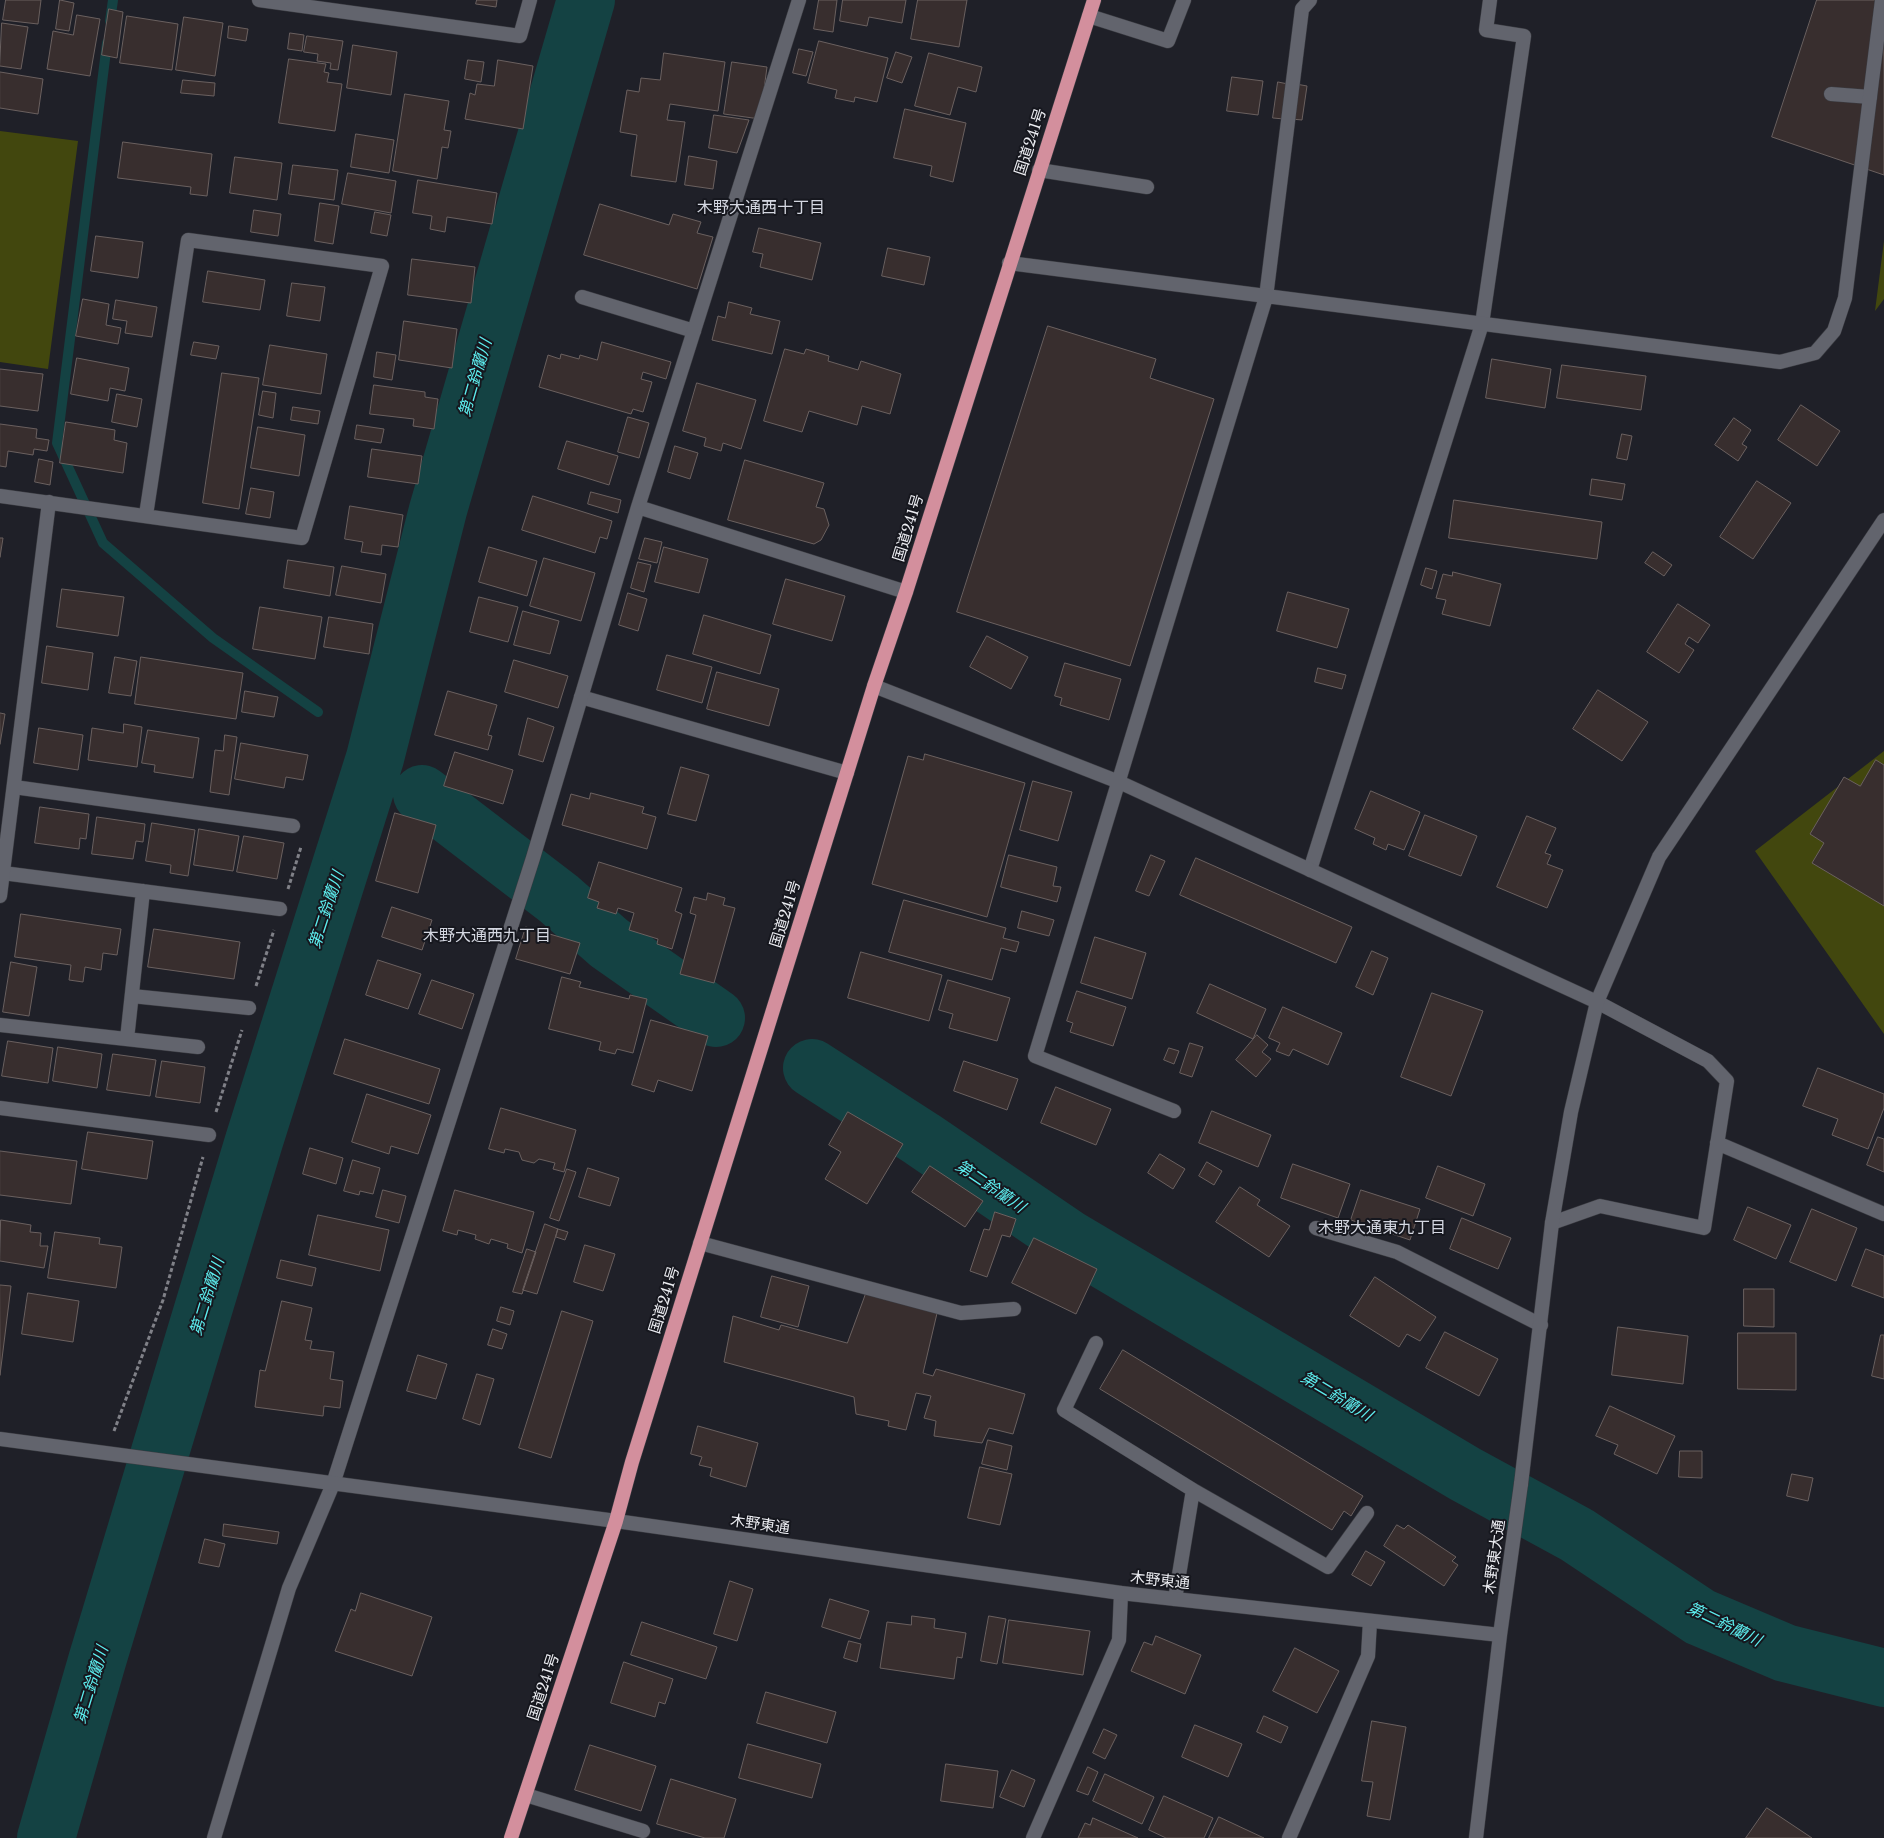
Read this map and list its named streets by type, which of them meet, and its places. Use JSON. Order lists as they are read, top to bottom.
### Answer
{
  "streets": {
    "highway": ["国道241号"],
    "street": ["木野東通", "木野東大通"]
  },
  "crossings": [
    ["国道241号", "木野東通"],
    ["木野東通", "木野東大通"]
  ],
  "districts": ["木野大通西十丁目", "木野大通西九丁目", "木野大通東九丁目"],
  "water": ["第二鈴蘭川"]
}
